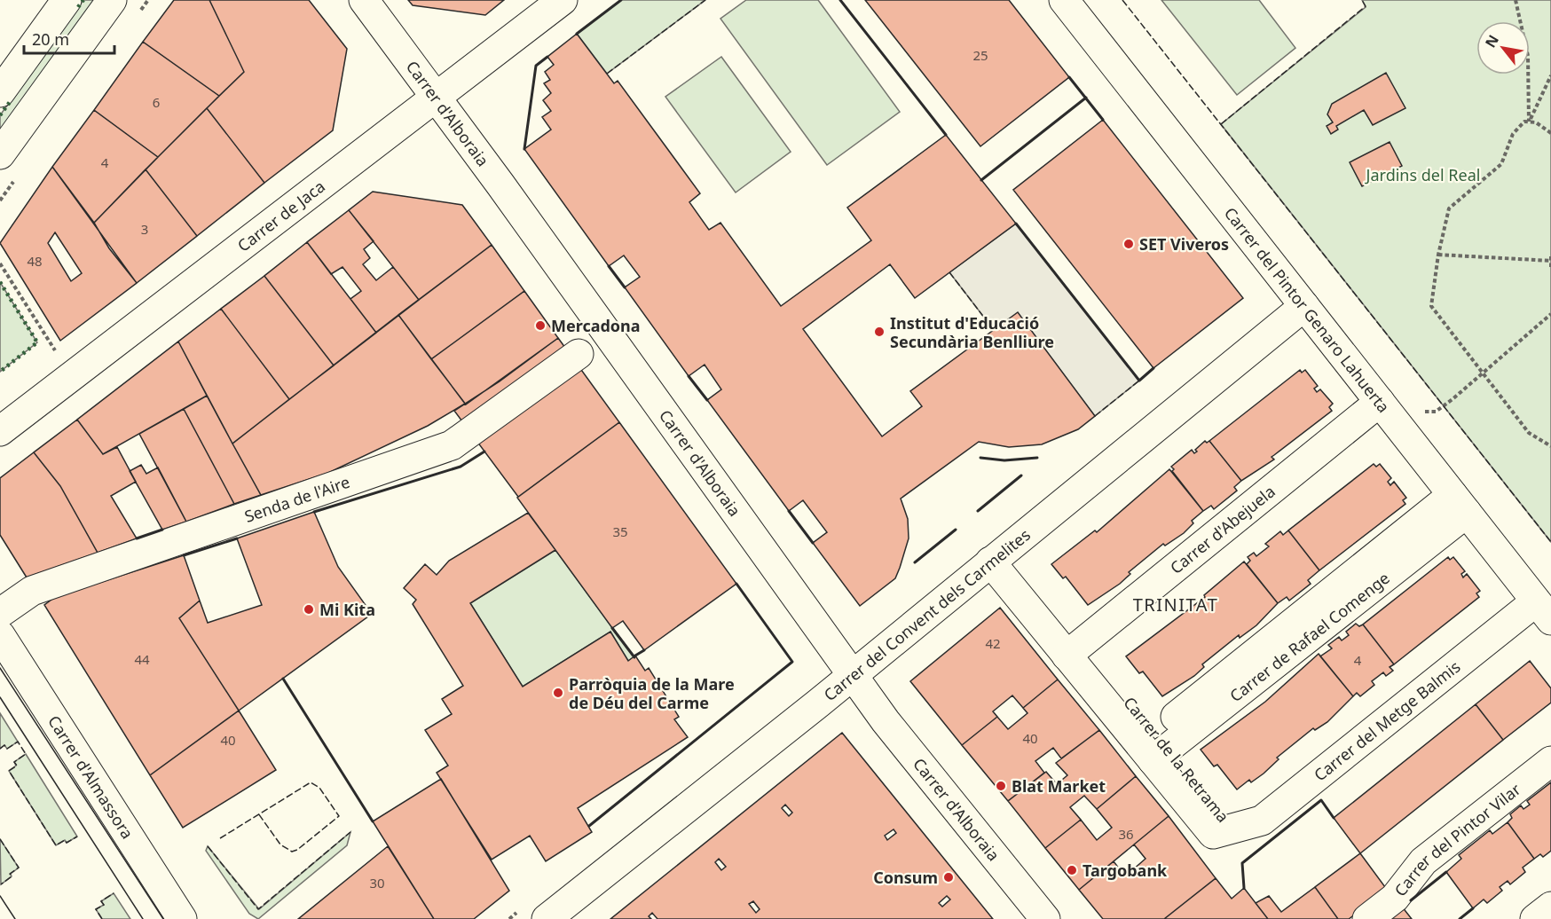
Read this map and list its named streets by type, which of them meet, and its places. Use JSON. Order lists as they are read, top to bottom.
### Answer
{
  "streets": {
    "street": [
      "Carrer d'Alboraia",
      "Carrer de Jaca",
      "Carrer del Pintor Genaro Lahuerta",
      "Senda de l'Aire",
      "Carrer d'Abejuela",
      "Carrer del Convent dels Carmelites",
      "Carrer de Rafael Comenge",
      "Carrer del Metge Balmis",
      "Carrer de la Retrama",
      "Carrer d'Almassora",
      "Carrer del Pintor Vilar"
    ]
  },
  "crossings": [
    ["Carrer d'Alboraia", "Carrer de Jaca"],
    ["Carrer d'Alboraia", "Carrer del Convent dels Carmelites"],
    ["Carrer del Pintor Genaro Lahuerta", "Carrer d'Abejuela"],
    ["Carrer del Pintor Genaro Lahuerta", "Carrer del Convent dels Carmelites"],
    ["Carrer del Pintor Genaro Lahuerta", "Carrer de Rafael Comenge"],
    ["Carrer del Pintor Genaro Lahuerta", "Carrer del Metge Balmis"],
    ["Carrer d'Abejuela", "Carrer de la Retrama"],
    ["Carrer del Convent dels Carmelites", "Carrer de la Retrama"],
    ["Carrer de Rafael Comenge", "Carrer de la Retrama"],
    ["Carrer del Metge Balmis", "Carrer de la Retrama"]
  ],
  "districts": ["TRINITAT"],
  "parks": ["Jardins del Real"],
  "places": [
    "SET Viveros",
    "Mercadona",
    "Institut d'Educació Secundària Benlliure",
    "Mi Kita",
    "Parròquia de la Mare de Déu del Carme",
    "Blat Market",
    "Targobank",
    "Consum"
  ],
  "house_numbers": [
    "25",
    "6",
    "4",
    "3",
    "48",
    "35",
    "42",
    "44",
    "4",
    "40",
    "40",
    "36",
    "30"
  ],
  "scale_bar": "20 m",
  "north": "top left"
}
